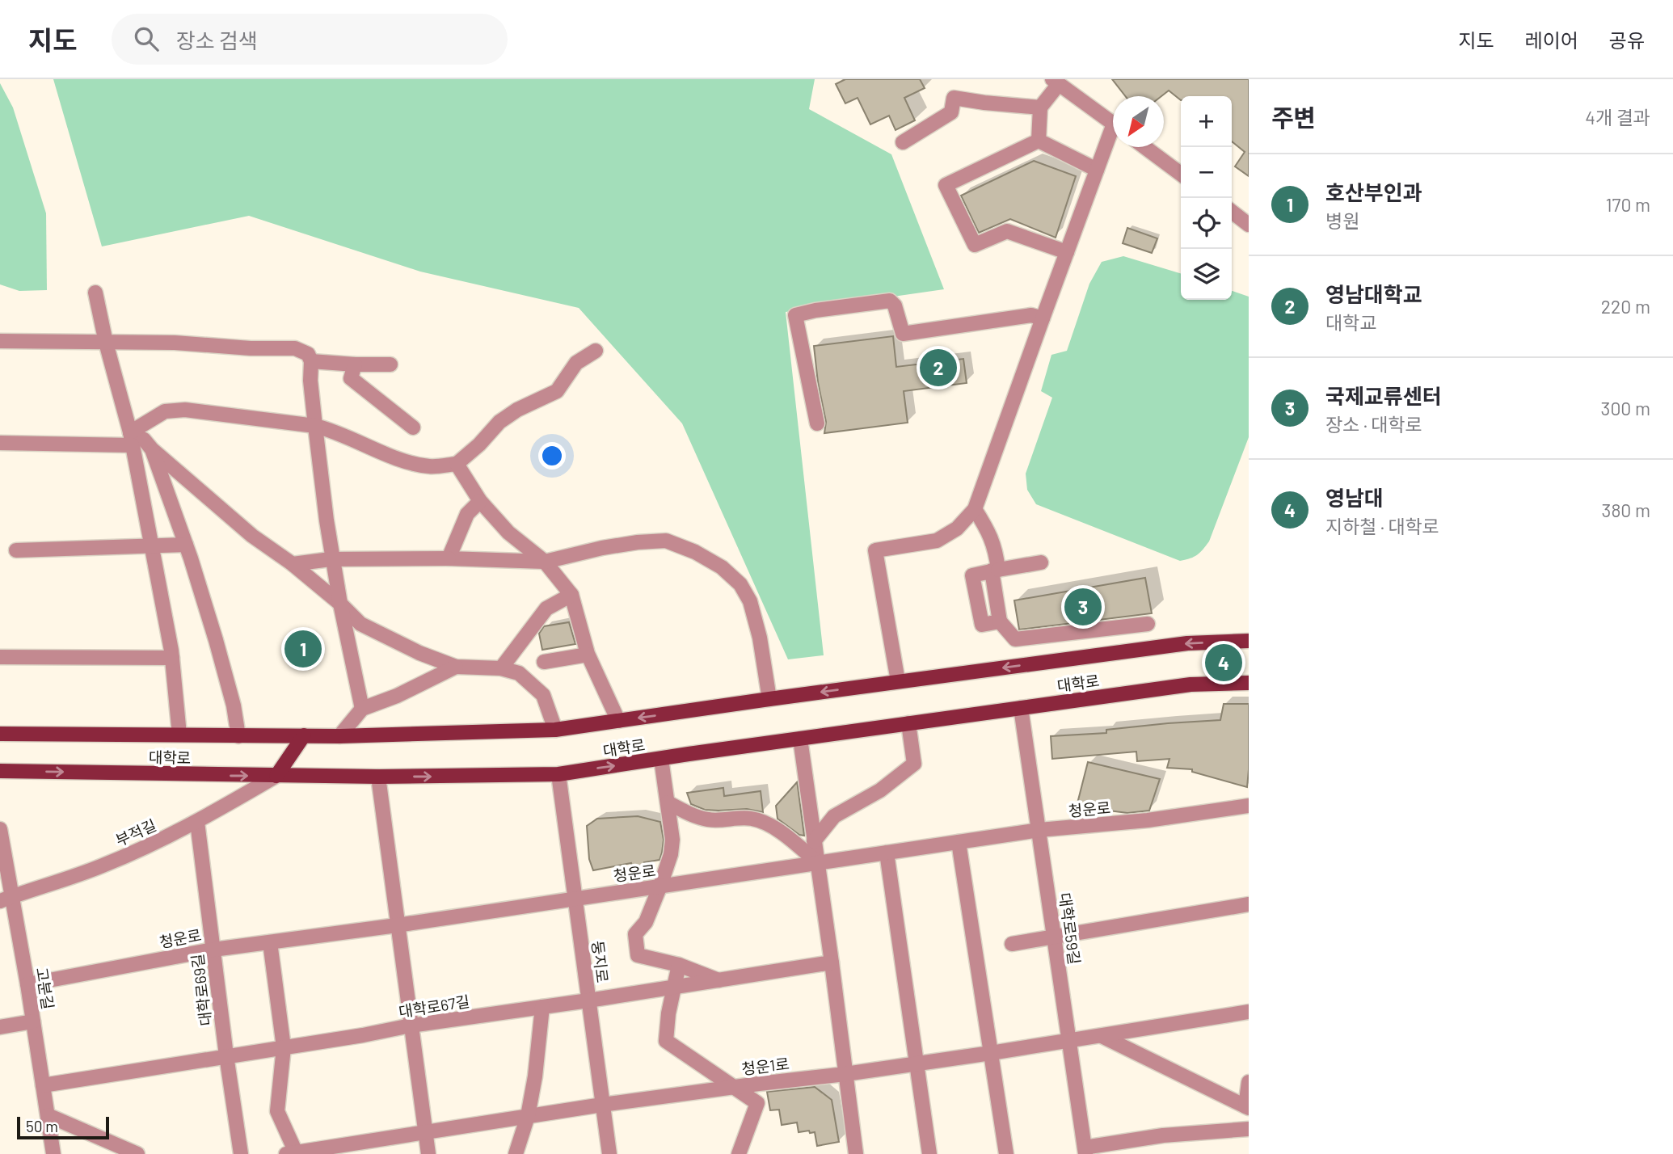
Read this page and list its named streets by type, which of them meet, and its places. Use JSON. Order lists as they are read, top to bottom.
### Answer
{
  "streets": {
    "main road": ["대학로"],
    "street": [
      "청운로",
      "부적길",
      "대학로59길",
      "둥지로",
      "고분길",
      "대학로69길",
      "대학로67길",
      "청운1로"
    ]
  },
  "crossings": [
    ["대학로", "부적길"],
    ["대학로", "대학로59길"],
    ["대학로", "둥지로"],
    ["청운로", "대학로59길"],
    ["청운로", "둥지로"],
    ["청운로", "고분길"],
    ["청운로", "대학로69길"],
    ["부적길", "고분길"],
    ["부적길", "대학로69길"],
    ["대학로59길", "청운1로"],
    ["둥지로", "대학로67길"],
    ["둥지로", "청운1로"],
    ["고분길", "대학로67길"],
    ["대학로69길", "대학로67길"]
  ],
  "scale_bar": "50 m",
  "north": "bottom left",
  "page": {
    "header": "지도",
    "search": "장소 검색",
    "nav": ["지도", "레이어", "공유"],
    "heading": ["주변", "4개 결과"],
    "map_buttons": ["+", "−"],
    "list": [
      {
        "mark": "1",
        "name": "호산부인과",
        "note": "병원",
        "value": "170 m"
      },
      {
        "mark": "2",
        "name": "영남대학교",
        "note": "대학교",
        "value": "220 m"
      },
      {
        "mark": "3",
        "name": "국제교류센터",
        "note": "장소 · 대학로",
        "value": "300 m"
      },
      {
        "mark": "4",
        "name": "영남대",
        "note": "지하철 · 대학로",
        "value": "380 m"
      }
    ],
    "pins": [
      "2",
      "3",
      "1",
      "4"
    ],
    "scale": "50 m"
  }
}
